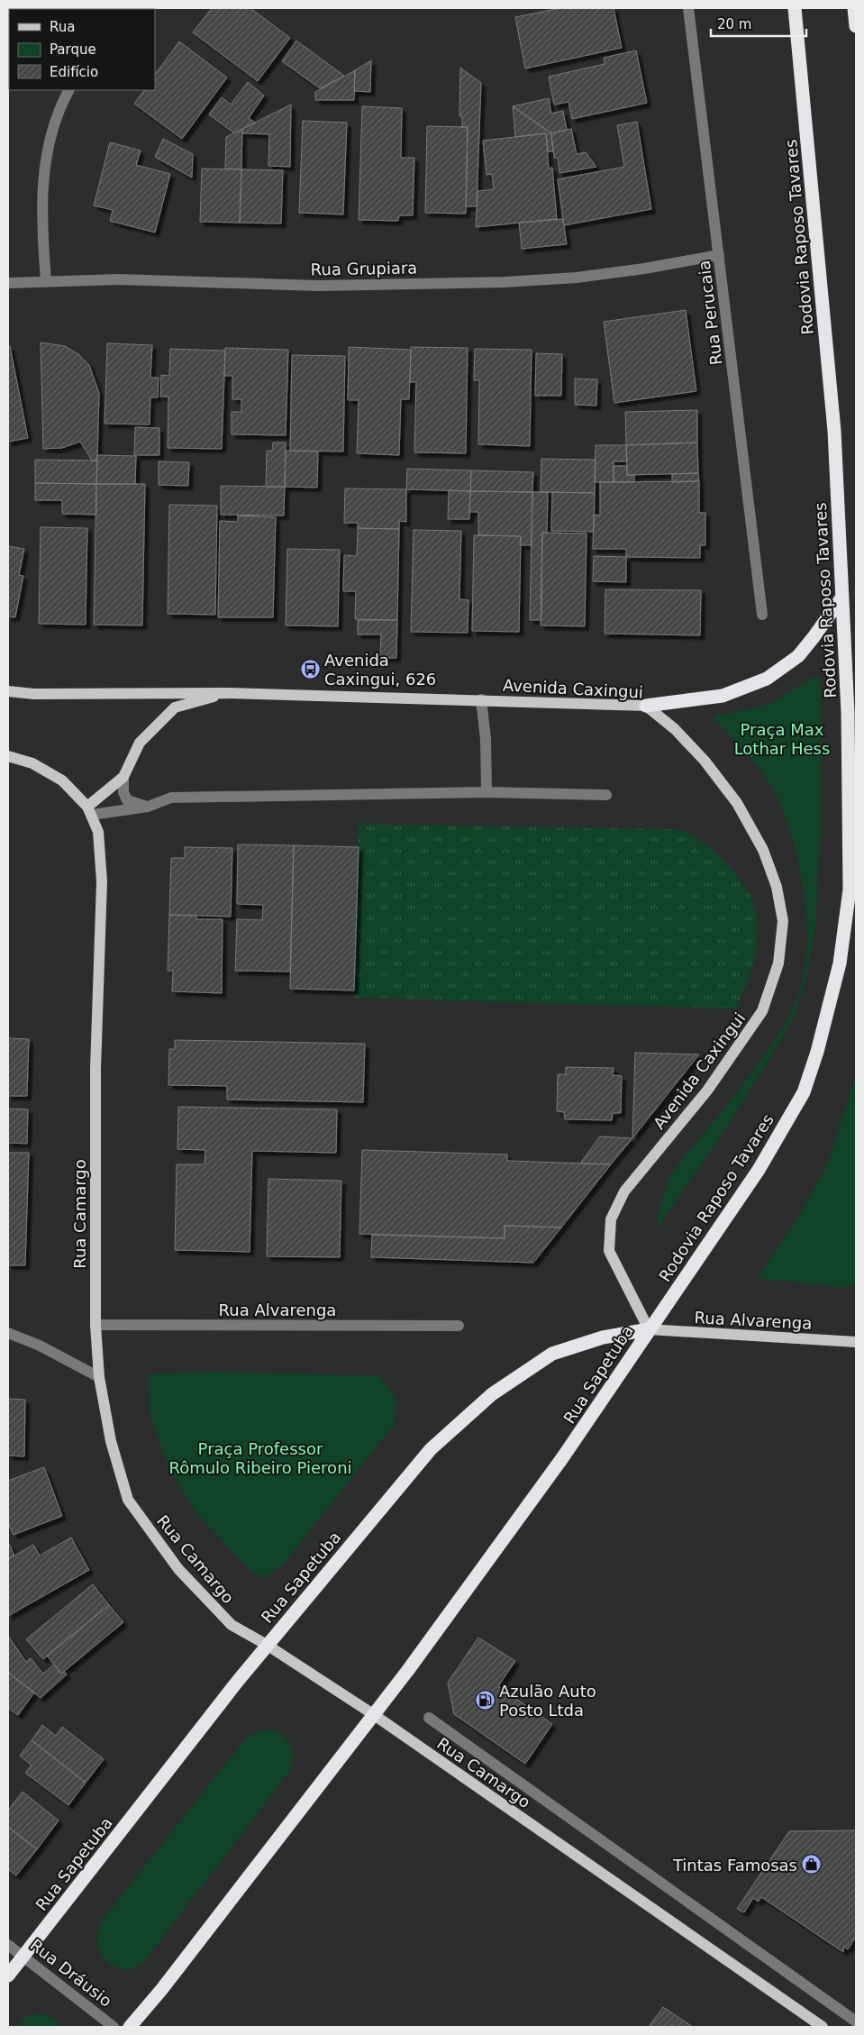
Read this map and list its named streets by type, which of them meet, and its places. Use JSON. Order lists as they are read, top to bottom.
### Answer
{
  "streets": {
    "highway": ["Rodovia Raposo Tavares", "Rua Sapetuba"],
    "main road": ["Avenida Caxingui", "Rua Camargo", "Rua Alvarenga"],
    "street": ["Rua Grupiara", "Rua Perucaia", "Rua Dráusio"]
  },
  "crossings": [
    ["Rodovia Raposo Tavares", "Avenida Caxingui"],
    ["Rodovia Raposo Tavares", "Rua Alvarenga"],
    ["Rodovia Raposo Tavares", "Rua Sapetuba"],
    ["Rua Grupiara", "Rua Perucaia"],
    ["Avenida Caxingui", "Rua Alvarenga"],
    ["Avenida Caxingui", "Rua Sapetuba"],
    ["Rua Camargo", "Rua Alvarenga"],
    ["Rua Camargo", "Rua Sapetuba"],
    ["Rua Alvarenga", "Rua Sapetuba"],
    ["Rua Sapetuba", "Rua Dráusio"]
  ],
  "parks": ["Praça Max Lothar Hess", "Praça Professor Rômulo Ribeiro Pieroni"],
  "places": {
    "bus stop": ["Avenida Caxingui, 626"],
    "fuel station": ["Azulão Auto Posto Ltda"],
    "shop": ["Tintas Famosas"]
  },
  "legend": ["Rua", "Parque", "Edifício"],
  "scale_bar": "20 m"
}
